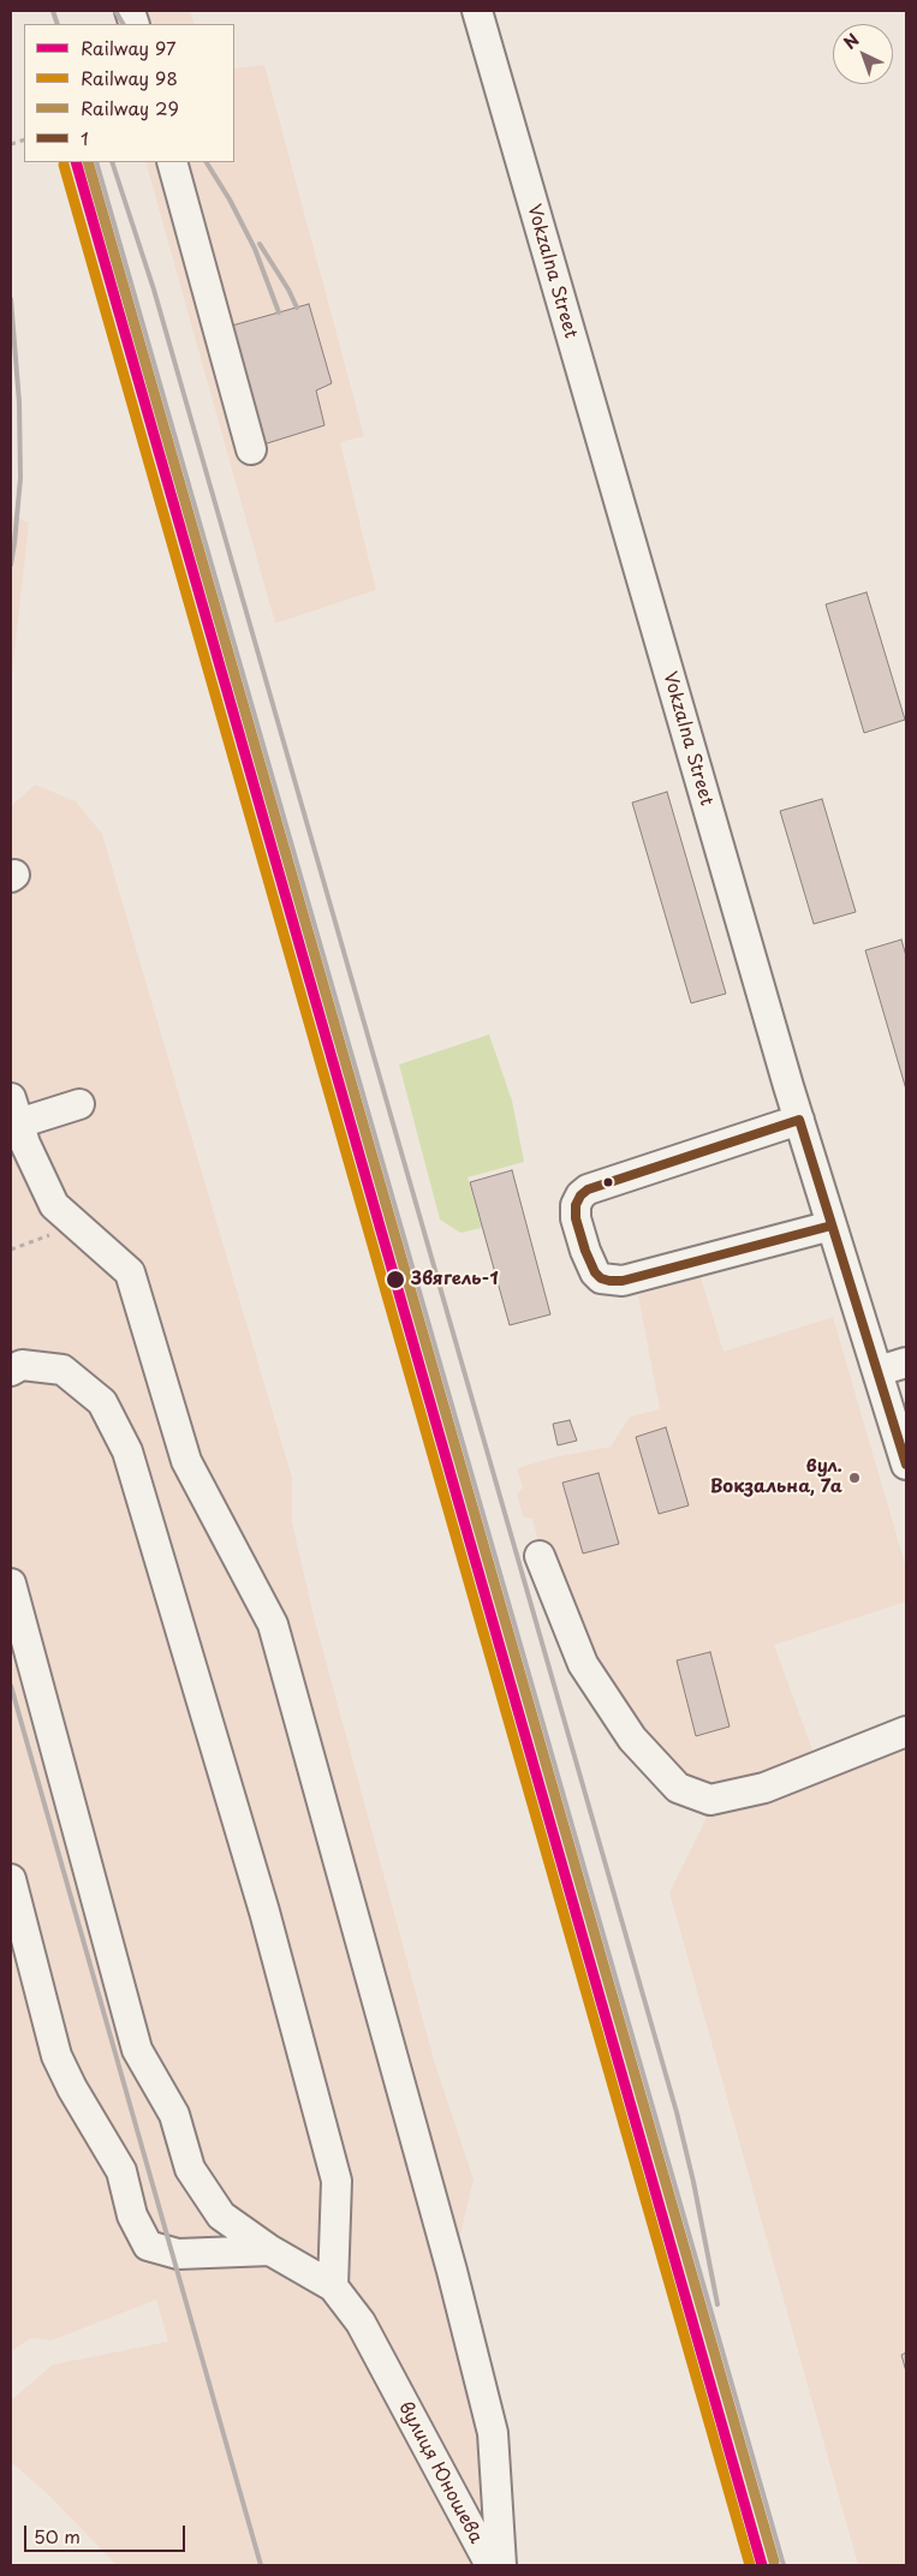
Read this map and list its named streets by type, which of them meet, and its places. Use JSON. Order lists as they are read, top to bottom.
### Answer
{
  "streets": {
    "street": ["Vokzalna Street", "вулиця Юношева"]
  },
  "places": ["Звягель-1", "вул. Вокзальна, 7а"],
  "lines": [
    "rail line 97",
    "rail line 29",
    "rail line 98",
    "transit line 1"
  ],
  "legend": [
    "Railway 97",
    "Railway 98",
    "Railway 29",
    "1"
  ],
  "scale_bar": "50 m",
  "north": "top left"
}
